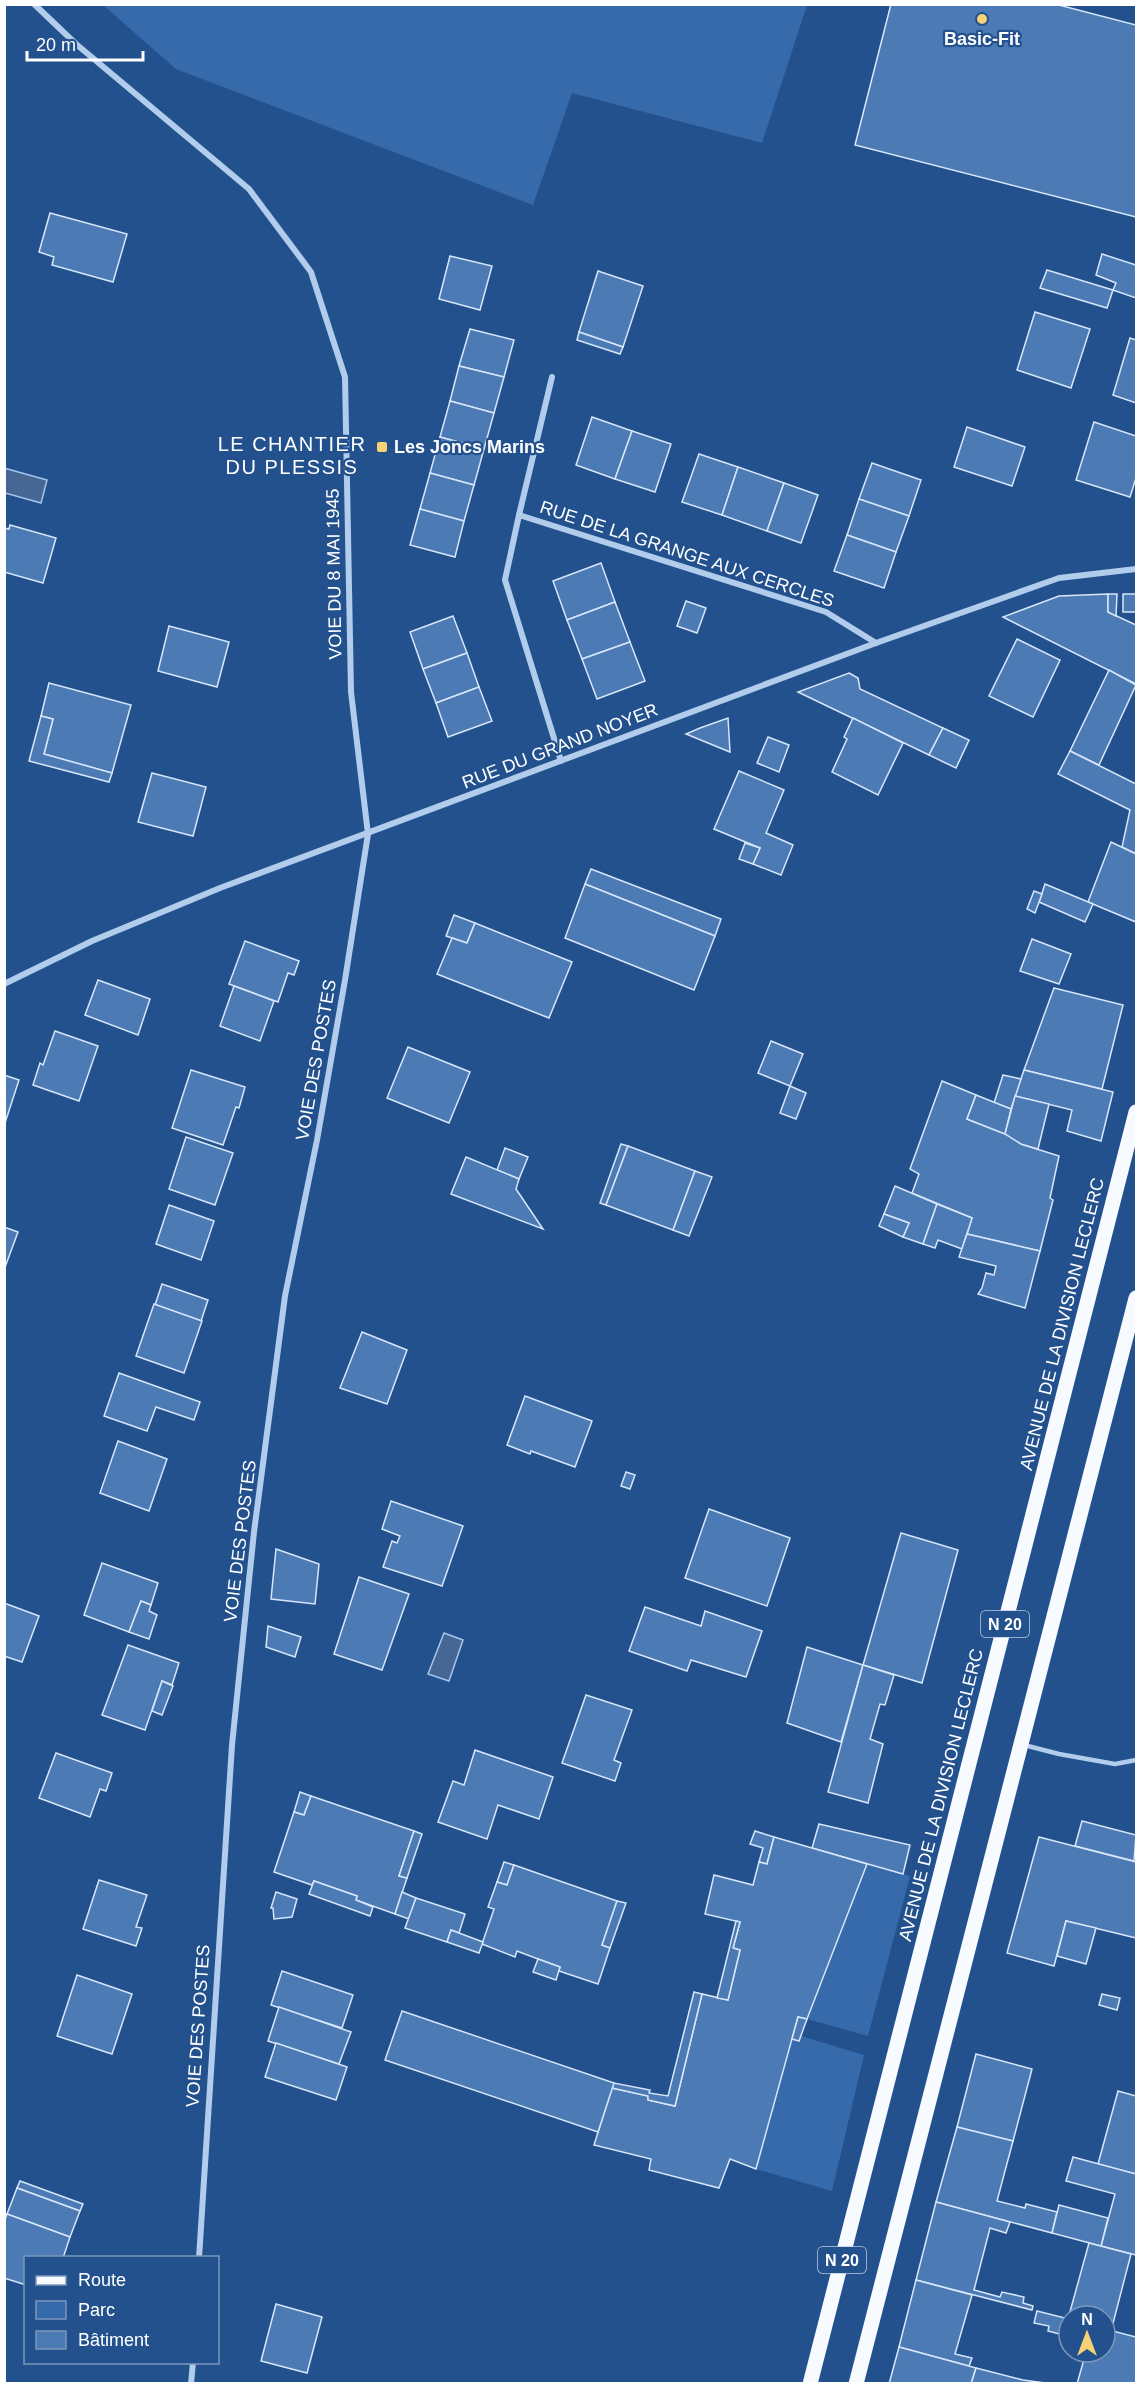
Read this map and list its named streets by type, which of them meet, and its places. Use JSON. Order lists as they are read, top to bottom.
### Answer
{
  "streets": {
    "main road": ["AVENUE DE LA DIVISION LECLERC", "N 20"],
    "street": [
      "RUE DE LA GRANGE AUX CERCLES",
      "VOIE DU 8 MAI 1945",
      "RUE DU GRAND NOYER",
      "VOIE DES POSTES"
    ]
  },
  "crossings": [
    ["RUE DE LA GRANGE AUX CERCLES", "RUE DU GRAND NOYER"],
    ["VOIE DU 8 MAI 1945", "RUE DU GRAND NOYER"],
    ["VOIE DU 8 MAI 1945", "VOIE DES POSTES"],
    ["RUE DU GRAND NOYER", "VOIE DES POSTES"]
  ],
  "districts": ["LE CHANTIER DU PLESSIS"],
  "places": {
    "other": ["Basic-Fit"],
    "transit": ["Les Joncs Marins"]
  },
  "legend": ["Route", "Parc", "Bâtiment"],
  "scale_bar": "20 m",
  "north": "top"
}
